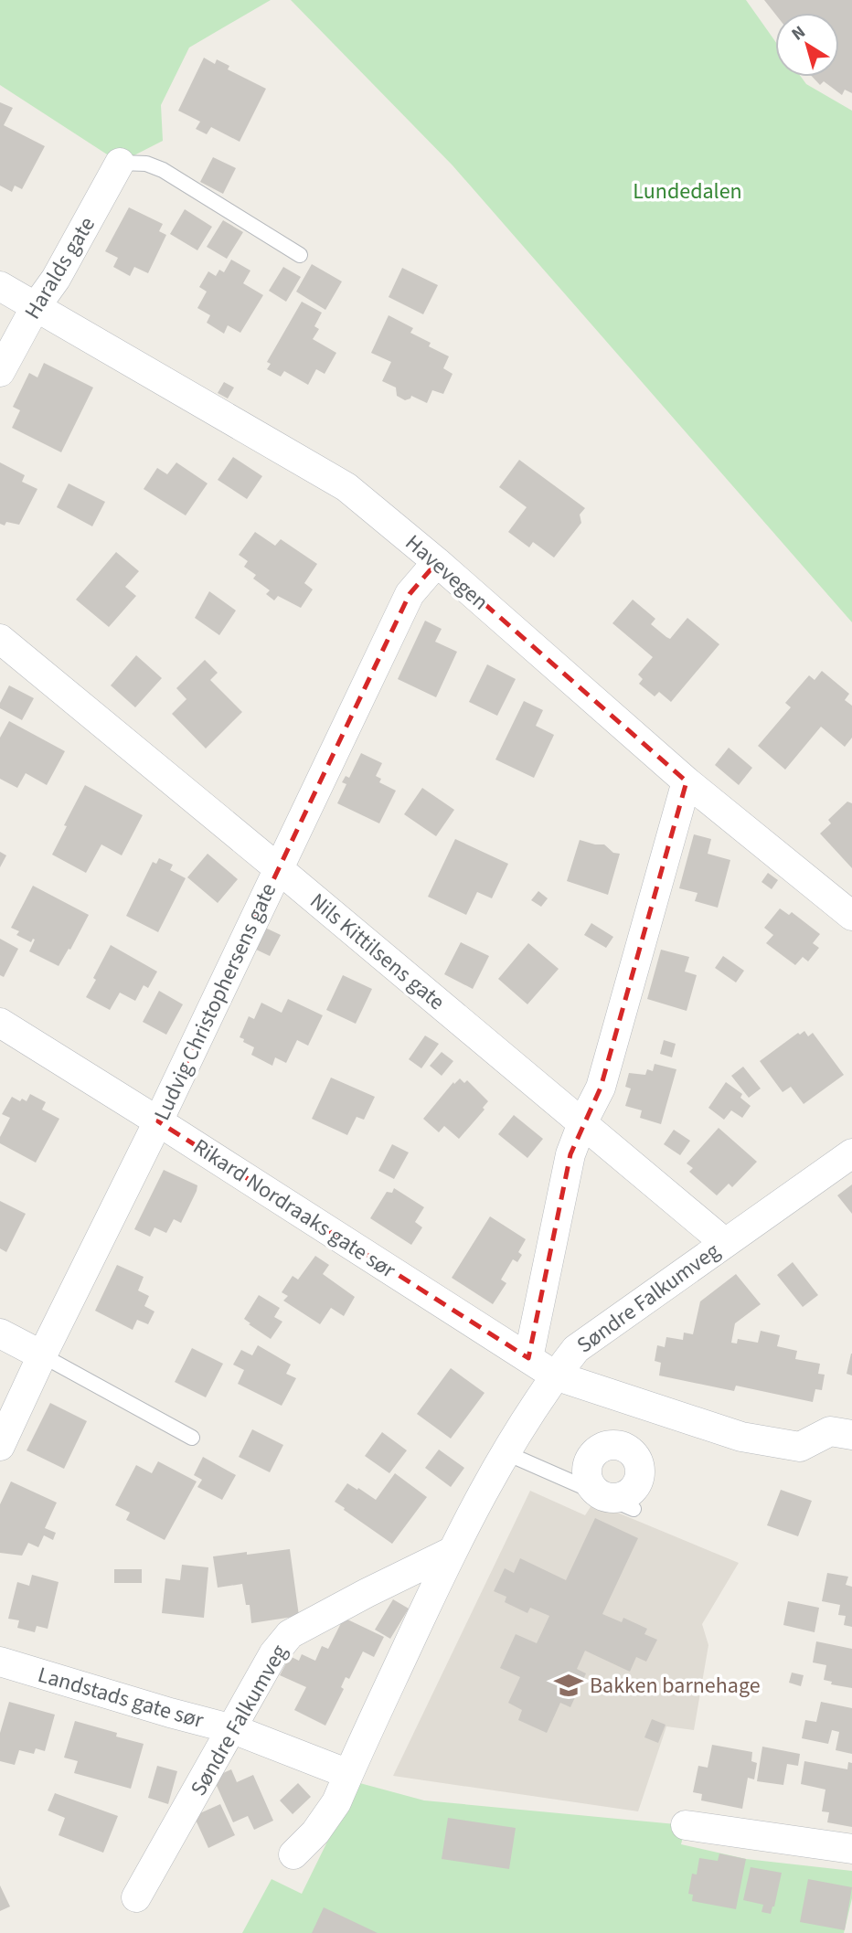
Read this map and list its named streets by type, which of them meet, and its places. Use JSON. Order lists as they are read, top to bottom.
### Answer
{
  "streets": {
    "street": [
      "Haralds gate",
      "Havevegen",
      "Nils Kittilsens gate",
      "Ludvig Christophersens gate",
      "Rikard Nordraaks gate sør",
      "Søndre Falkumveg",
      "Landstads gate sør"
    ]
  },
  "crossings": [
    ["Haralds gate", "Havevegen"],
    ["Havevegen", "Ludvig Christophersens gate"],
    ["Nils Kittilsens gate", "Ludvig Christophersens gate"],
    ["Nils Kittilsens gate", "Søndre Falkumveg"],
    ["Ludvig Christophersens gate", "Rikard Nordraaks gate sør"],
    ["Rikard Nordraaks gate sør", "Søndre Falkumveg"],
    ["Søndre Falkumveg", "Landstads gate sør"]
  ],
  "parks": ["Lundedalen"],
  "places": {
    "school or university": ["Bakken barnehage"]
  },
  "north": "top left"
}
